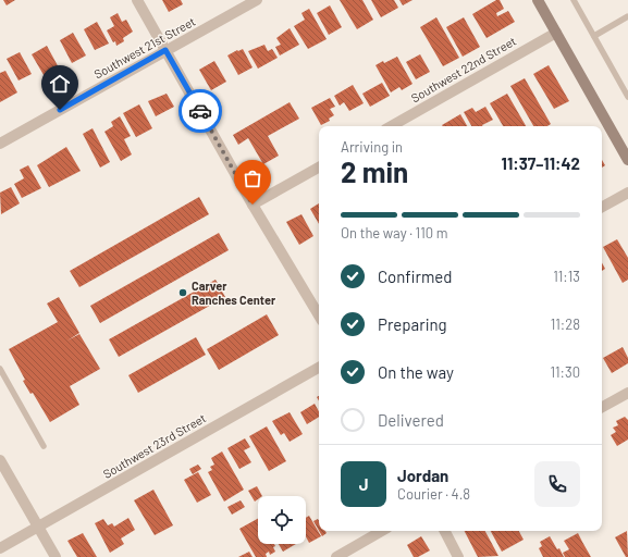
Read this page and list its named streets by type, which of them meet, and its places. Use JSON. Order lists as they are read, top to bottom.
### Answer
{
  "streets": {
    "street": ["Southwest 21st Street", "Southwest 22nd Street", "Southwest 23rd Street"]
  },
  "places": ["Carver Ranches Center"],
  "page": {
    "heading": ["2 min", "Arriving in", "11:37–11:42"],
    "panel": ["Jordan", "Courier · 4.8"],
    "bar": "On the way · 110 m",
    "list": [
      ["Confirmed", "11:13"],
      ["Preparing", "11:28"],
      ["On the way", "11:30"],
      "Delivered"
    ],
    "round": "J"
  }
}
